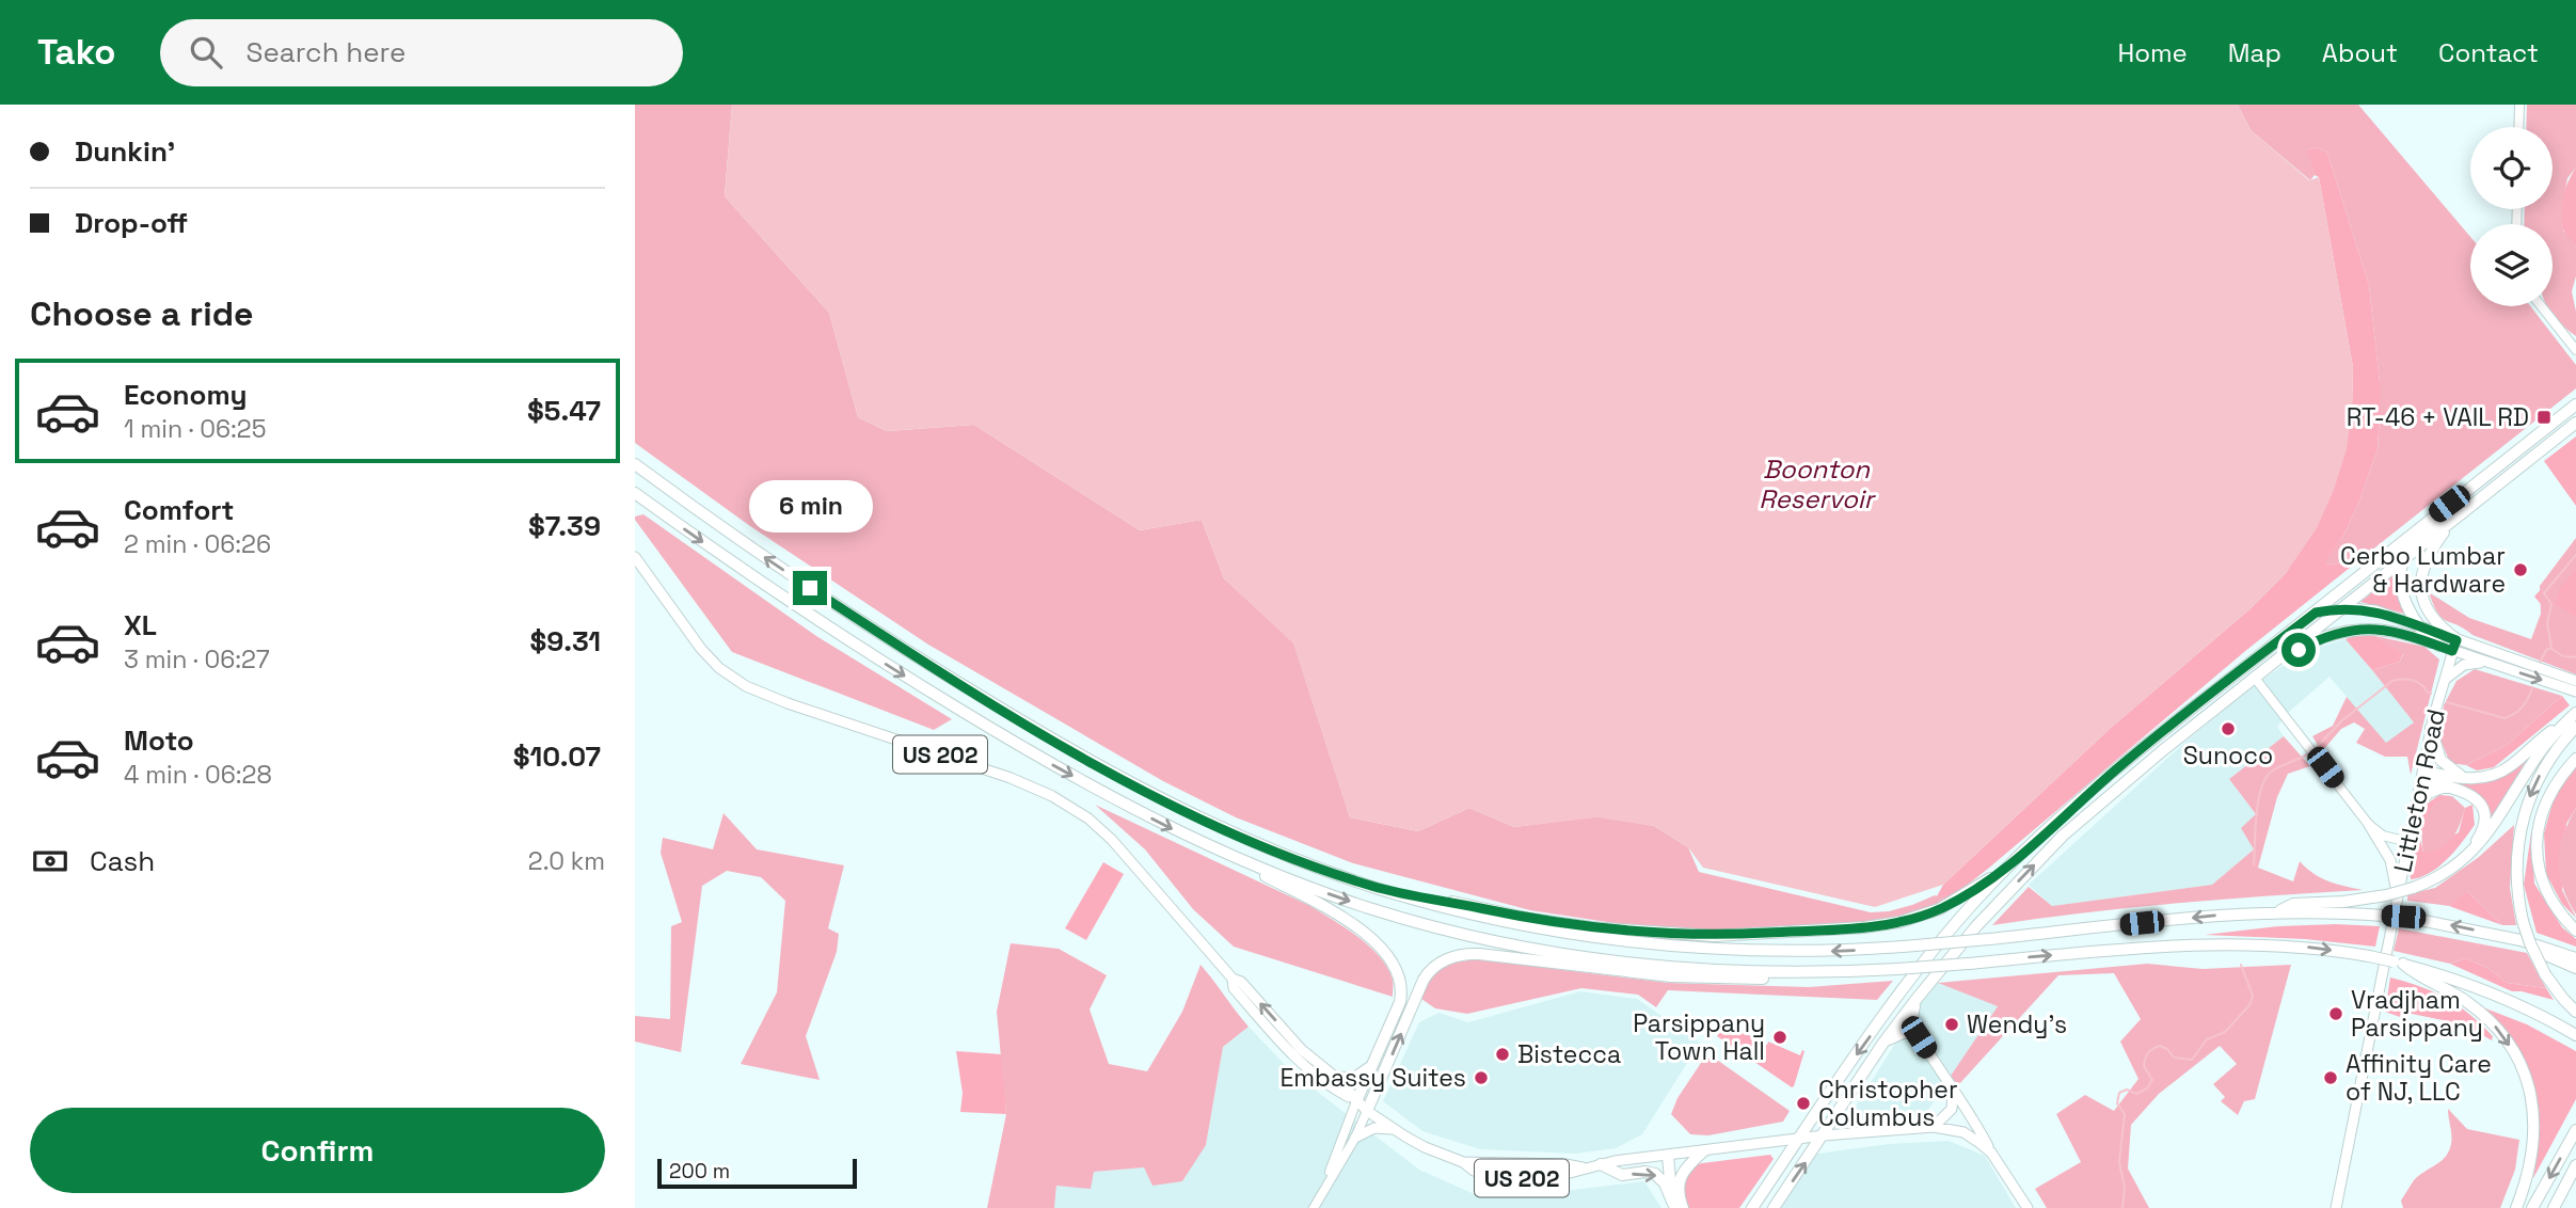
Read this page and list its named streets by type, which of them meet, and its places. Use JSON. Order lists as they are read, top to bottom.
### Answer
{
  "streets": {
    "main road": ["US 202", "Littleton Road"]
  },
  "water": ["Boonton Reservoir"],
  "places": {
    "transit": ["RT-46 + VAIL RD"],
    "other": [
      "Cerbo Lumbar & Hardware",
      "Sunoco",
      "Vradjham Parsippany",
      "Wendy's",
      "Parsippany Town Hall",
      "Bistecca",
      "Embassy Suites",
      "Affinity Care of NJ, LLC",
      "Christopher Columbus"
    ]
  },
  "scale_bar": "200 m",
  "page": {
    "header": "Tako",
    "search": "Search here",
    "nav": [
      "Home",
      "Map",
      "About",
      "Contact"
    ],
    "banner": ["Dunkin'", "Drop-off"],
    "heading": "Choose a ride",
    "list": [
      {
        "name": "Economy",
        "note": "1 min · 06:25",
        "value": "$5.47"
      },
      {
        "name": "Comfort",
        "note": "2 min · 06:26",
        "value": "$7.39"
      },
      {
        "name": "XL",
        "note": "3 min · 06:27",
        "value": "$9.31"
      },
      {
        "name": "Moto",
        "note": "4 min · 06:28",
        "value": "$10.07"
      }
    ],
    "bubble": "6 min",
    "pay": ["Cash", "2.0 km"],
    "buttons": "Confirm",
    "scale": "200 m"
  }
}
